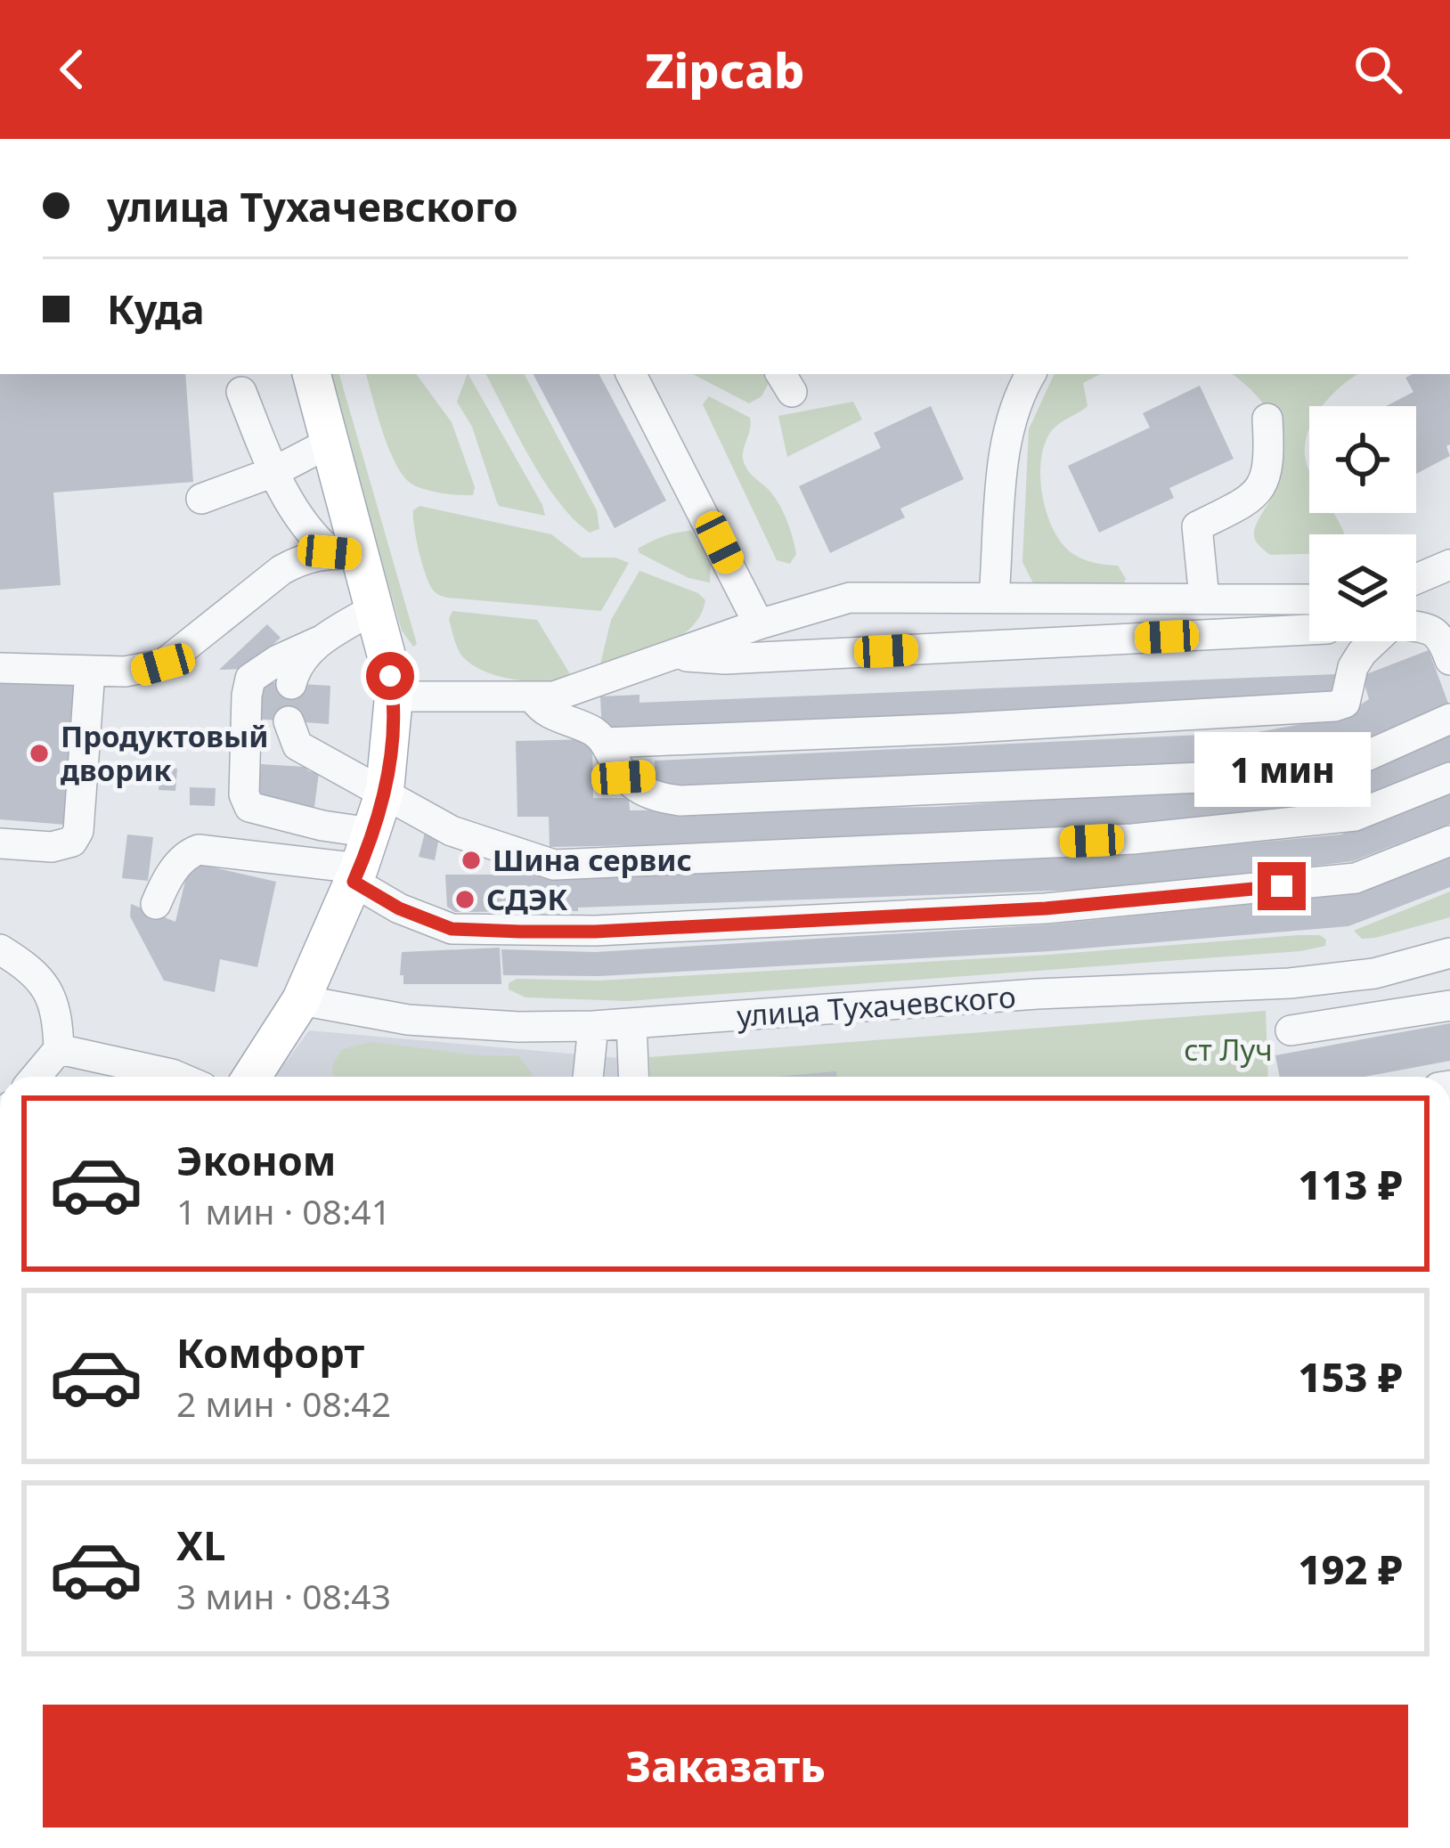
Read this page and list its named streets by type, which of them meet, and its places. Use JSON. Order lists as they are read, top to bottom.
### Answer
{
  "streets": {
    "street": ["улица Тухачевского"]
  },
  "parks": ["ст Луч"],
  "places": ["Продуктовый дворик", "Шина сервис", "СДЭК"],
  "page": {
    "header": "Zipcab",
    "banner": ["улица Тухачевского", "Куда"],
    "bubble": "1 мин",
    "list": [
      {
        "name": "Эконом",
        "note": "1 мин · 08:41",
        "value": "113 ₽"
      },
      {
        "name": "Комфорт",
        "note": "2 мин · 08:42",
        "value": "153 ₽"
      },
      {
        "name": "XL",
        "note": "3 мин · 08:43",
        "value": "192 ₽"
      }
    ],
    "buttons": "Заказать"
  }
}
